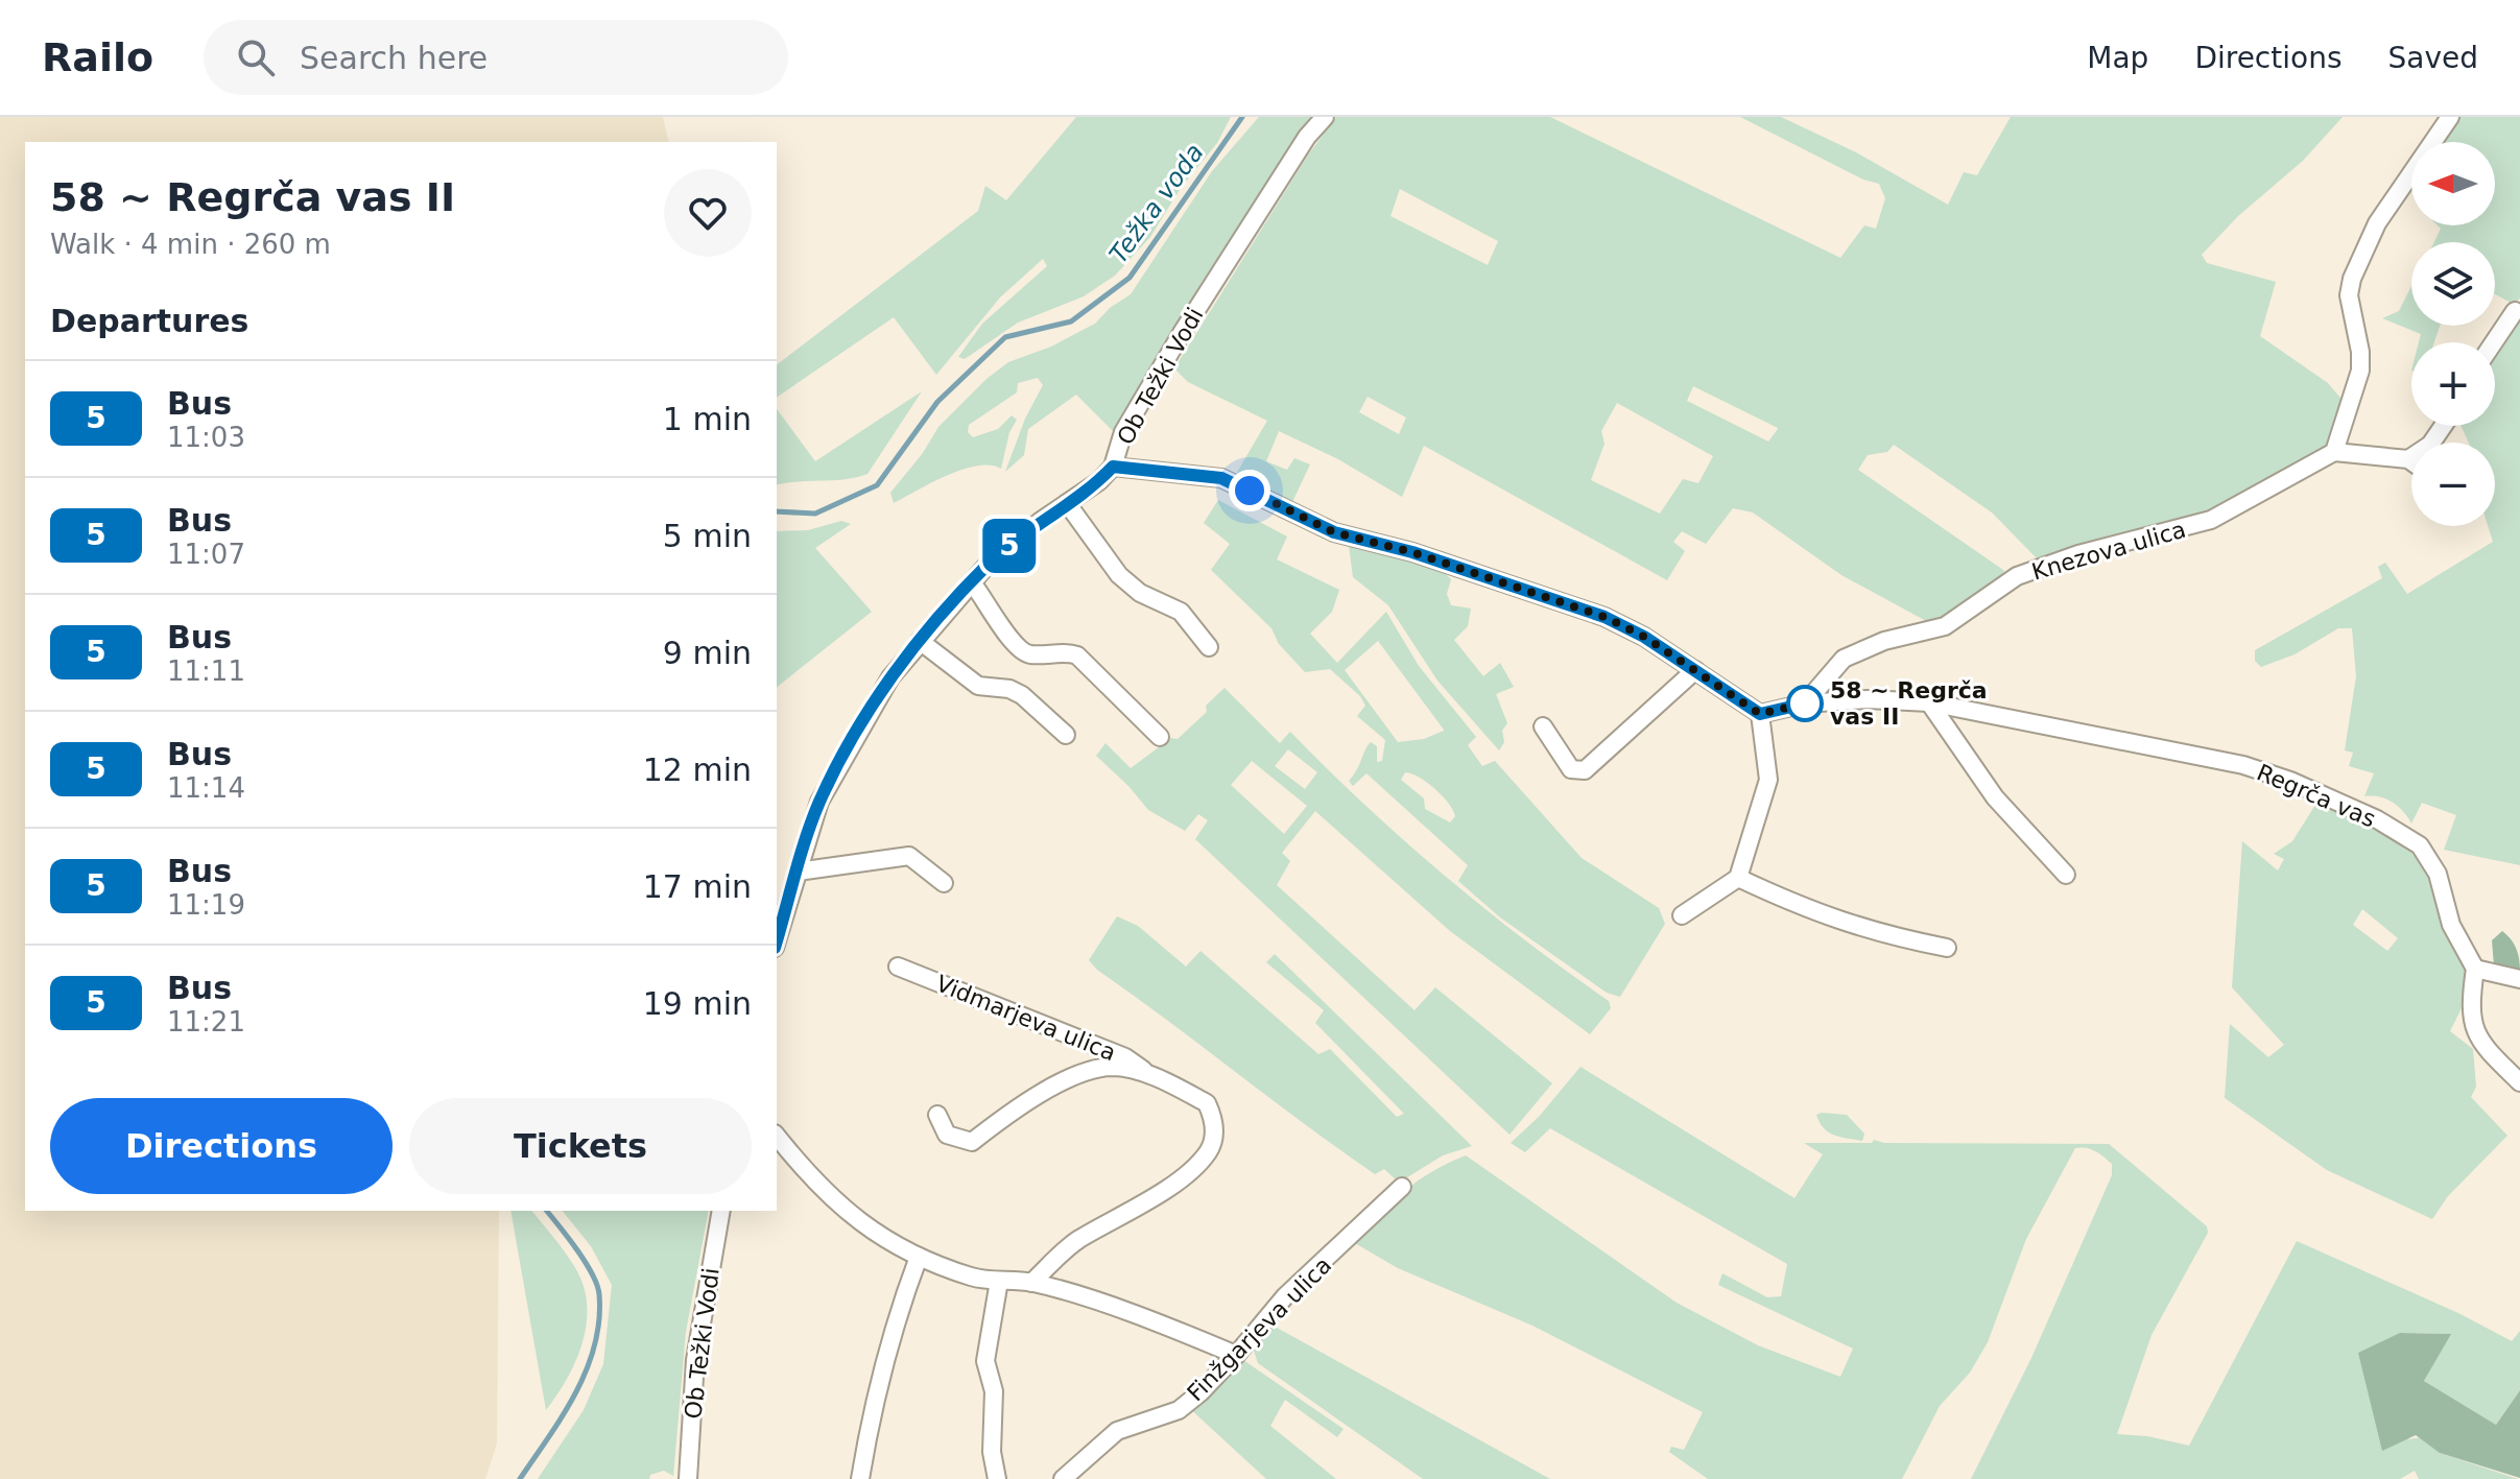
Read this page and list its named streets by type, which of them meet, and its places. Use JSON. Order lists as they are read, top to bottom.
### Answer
{
  "streets": {
    "street": [
      "Ob Težki Vodi",
      "Knezova ulica",
      "Regrča vas",
      "Vidmarjeva ulica",
      "Finžgarjeva ulica"
    ]
  },
  "crossings": [
    ["Knezova ulica", "Regrča vas"]
  ],
  "water": ["Težka voda"],
  "places": ["58 ~ Regrča vas II"],
  "lines": ["bus line 5"],
  "north": "left",
  "page": {
    "header": "Railo",
    "search": "Search here",
    "nav": ["Map", "Directions", "Saved"],
    "on_map": "5",
    "map_buttons": ["+", "−"],
    "heading": [
      ["58 ~ Regrča vas II", "Walk · 4 min · 260 m"],
      "Departures"
    ],
    "list": [
      {
        "mark": "5",
        "name": "Bus",
        "note": "11:03",
        "value": "1 min"
      },
      {
        "mark": "5",
        "name": "Bus",
        "note": "11:07",
        "value": "5 min"
      },
      {
        "mark": "5",
        "name": "Bus",
        "note": "11:11",
        "value": "9 min"
      },
      {
        "mark": "5",
        "name": "Bus",
        "note": "11:14",
        "value": "12 min"
      },
      {
        "mark": "5",
        "name": "Bus",
        "note": "11:19",
        "value": "17 min"
      },
      {
        "mark": "5",
        "name": "Bus",
        "note": "11:21",
        "value": "19 min"
      }
    ],
    "buttons": ["Directions", "Tickets"]
  }
}
